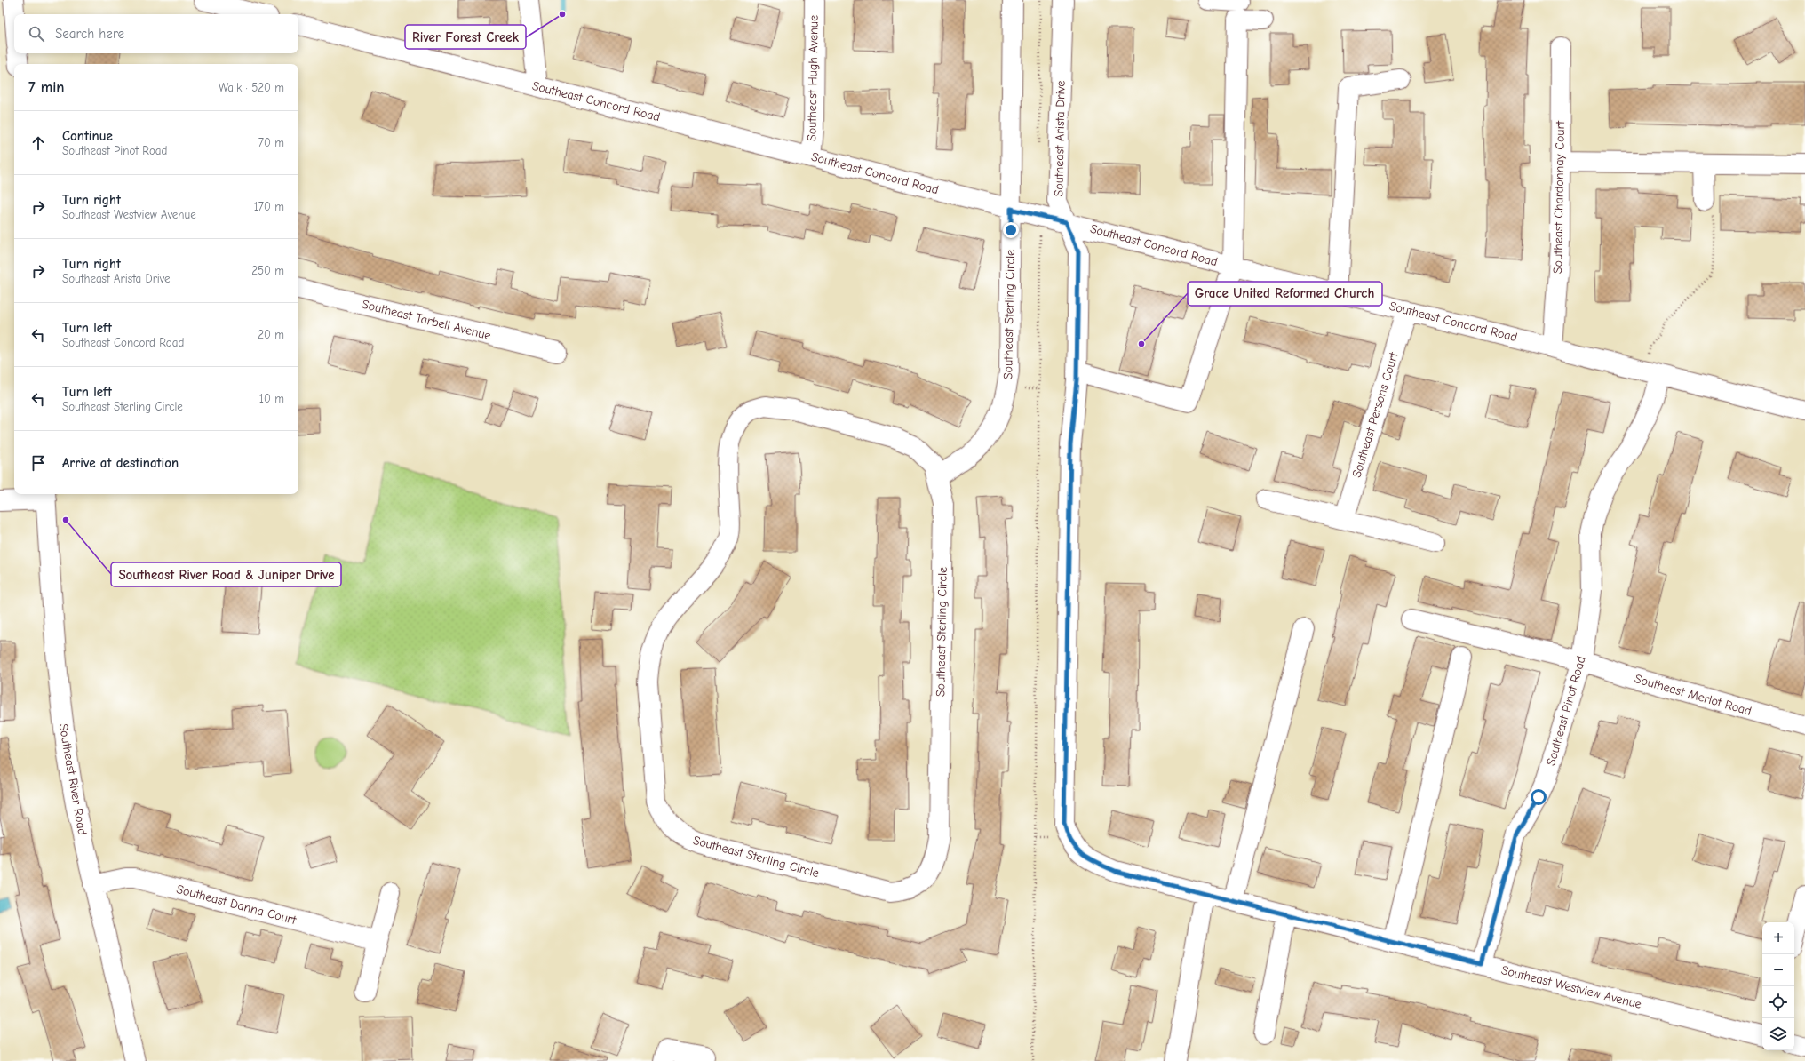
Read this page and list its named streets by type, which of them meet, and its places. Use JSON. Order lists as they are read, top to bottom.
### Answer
{
  "streets": {
    "street": [
      "Southeast Hugh Avenue",
      "Southeast Concord Road",
      "Southeast Arista Drive",
      "Southeast Chardonnay Court",
      "Southeast Sterling Circle",
      "Southeast Tarbell Avenue",
      "Southeast Persons Court",
      "Southeast Merlot Road",
      "Southeast Pinot Road",
      "Southeast River Road",
      "Southeast Danna Court",
      "Southeast Westview Avenue"
    ]
  },
  "crossings": [
    ["Southeast Hugh Avenue", "Southeast Concord Road"],
    ["Southeast Concord Road", "Southeast Arista Drive"],
    ["Southeast Concord Road", "Southeast Chardonnay Court"],
    ["Southeast Concord Road", "Southeast Sterling Circle"],
    ["Southeast Concord Road", "Southeast Persons Court"],
    ["Southeast Concord Road", "Southeast Pinot Road"],
    ["Southeast Arista Drive", "Southeast Westview Avenue"],
    ["Southeast Merlot Road", "Southeast Pinot Road"],
    ["Southeast Pinot Road", "Southeast Westview Avenue"],
    ["Southeast River Road", "Southeast Danna Court"]
  ],
  "places": ["River Forest Creek", "Grace United Reformed Church", "Southeast River Road & Juniper Drive"],
  "page": {
    "search": "Search here",
    "heading": ["7 min", "Walk · 520 m"],
    "list": [
      ["Continue", "Southeast Pinot Road", "70 m"],
      ["Turn right", "Southeast Westview Avenue", "170 m"],
      ["Turn right", "Southeast Arista Drive", "250 m"],
      ["Turn left", "Southeast Concord Road", "20 m"],
      ["Turn left", "Southeast Sterling Circle", "10 m"],
      "Arrive at destination"
    ],
    "map_buttons": ["+", "−"]
  }
}
